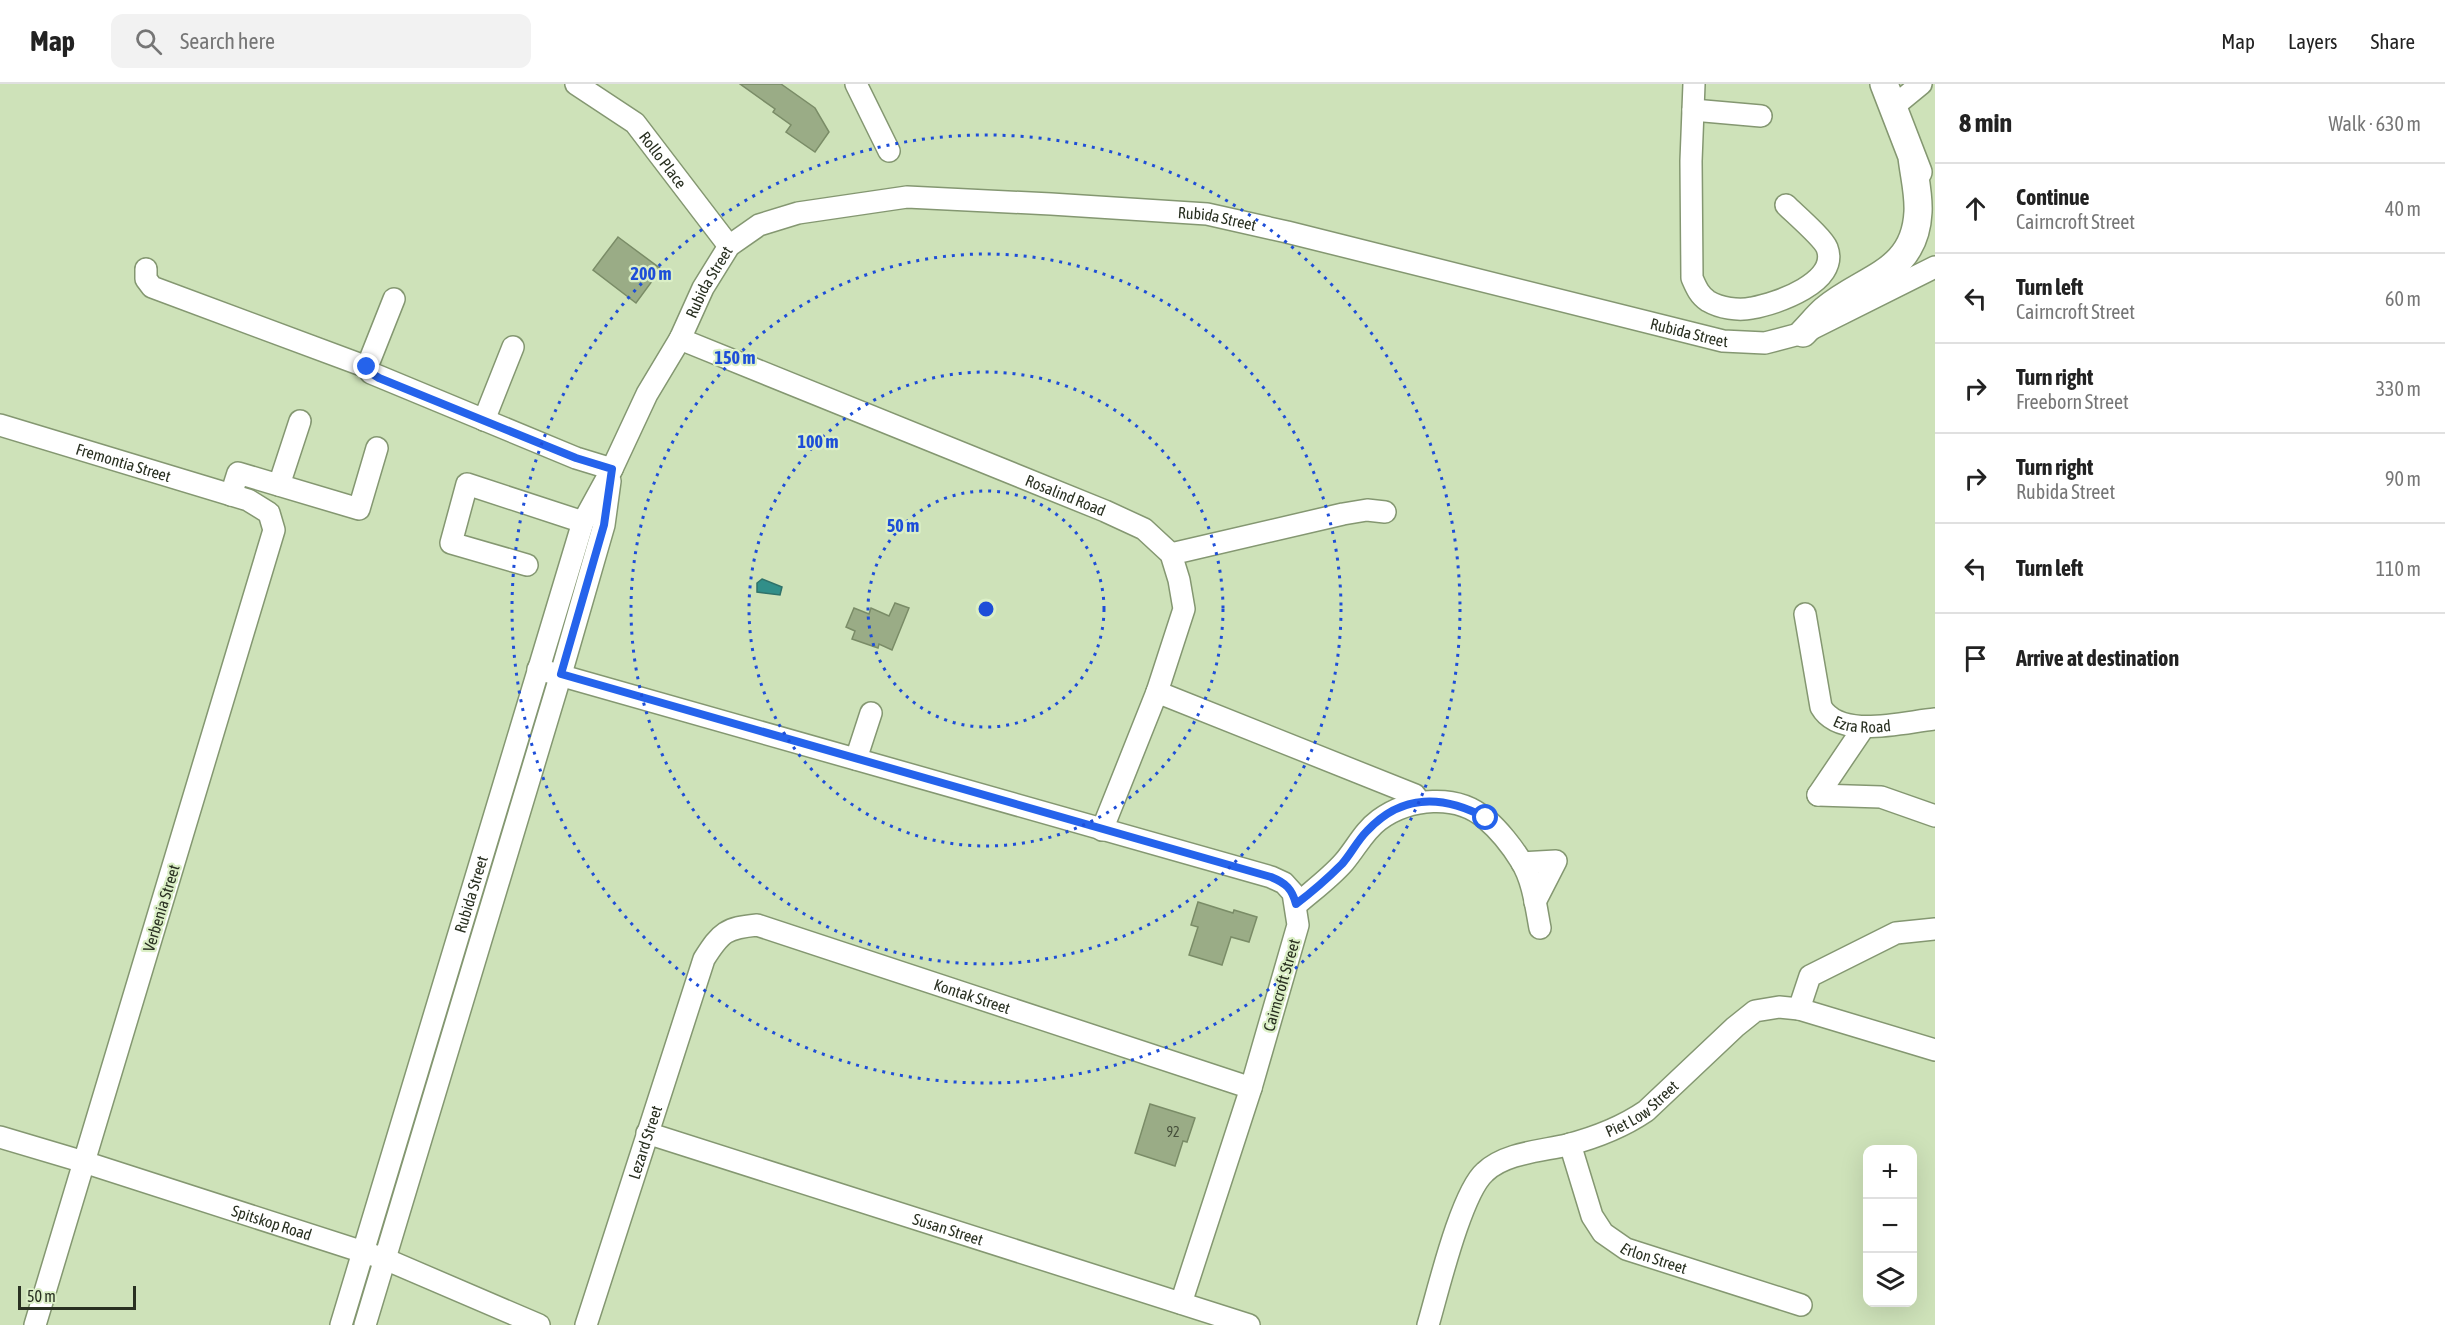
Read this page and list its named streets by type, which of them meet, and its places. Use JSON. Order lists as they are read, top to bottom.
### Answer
{
  "streets": {
    "street": [
      "Rollo Place",
      "Rubida Street",
      "Fremontia Street",
      "Rosalind Road",
      "Ezra Road",
      "Verbenia Street",
      "Cairncroft Street",
      "Kontak Street",
      "Piet Low Street",
      "Lezard Street",
      "Spitskop Road",
      "Susan Street",
      "Erlon Street"
    ]
  },
  "crossings": [
    ["Rollo Place", "Rubida Street"],
    ["Rubida Street", "Rosalind Road"],
    ["Rubida Street", "Spitskop Road"],
    ["Fremontia Street", "Verbenia Street"],
    ["Verbenia Street", "Spitskop Road"],
    ["Cairncroft Street", "Kontak Street"],
    ["Cairncroft Street", "Susan Street"],
    ["Kontak Street", "Lezard Street"],
    ["Piet Low Street", "Erlon Street"],
    ["Lezard Street", "Susan Street"]
  ],
  "house_numbers": ["92"],
  "scale_bar": "50 m",
  "page": {
    "header": "Map",
    "search": "Search here",
    "nav": ["Map", "Layers", "Share"],
    "heading": ["8 min", "Walk · 630 m"],
    "list": [
      ["Continue", "Cairncroft Street", "40 m"],
      ["Turn left", "Cairncroft Street", "60 m"],
      ["Turn right", "Freeborn Street", "330 m"],
      ["Turn right", "Rubida Street", "90 m"],
      ["Turn left", "110 m"],
      "Arrive at destination"
    ],
    "map_buttons": ["+", "−"],
    "scale": "50 m"
  },
  "rings": [
    "200 m",
    "150 m",
    "100 m",
    "50 m"
  ]
}
